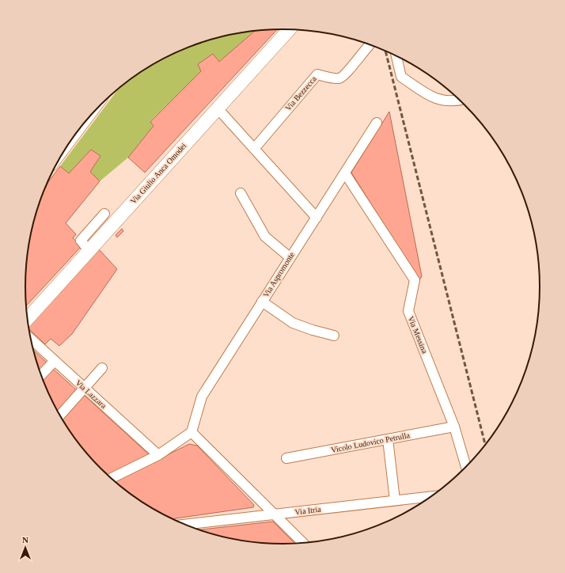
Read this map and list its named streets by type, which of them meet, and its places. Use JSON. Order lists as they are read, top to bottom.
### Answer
{
  "streets": {
    "main road": ["Via Giulio Anca Omodei"],
    "street": [
      "Via Bezzecca",
      "Via Aspromonte",
      "Via Messina",
      "Via Lazzara",
      "Vicolo Ludovico Petrulla",
      "Via Itria"
    ]
  },
  "crossings": [
    ["Via Aspromonte", "Via Messina"],
    ["Via Messina", "Vicolo Ludovico Petrulla"]
  ],
  "north": "top"
}
